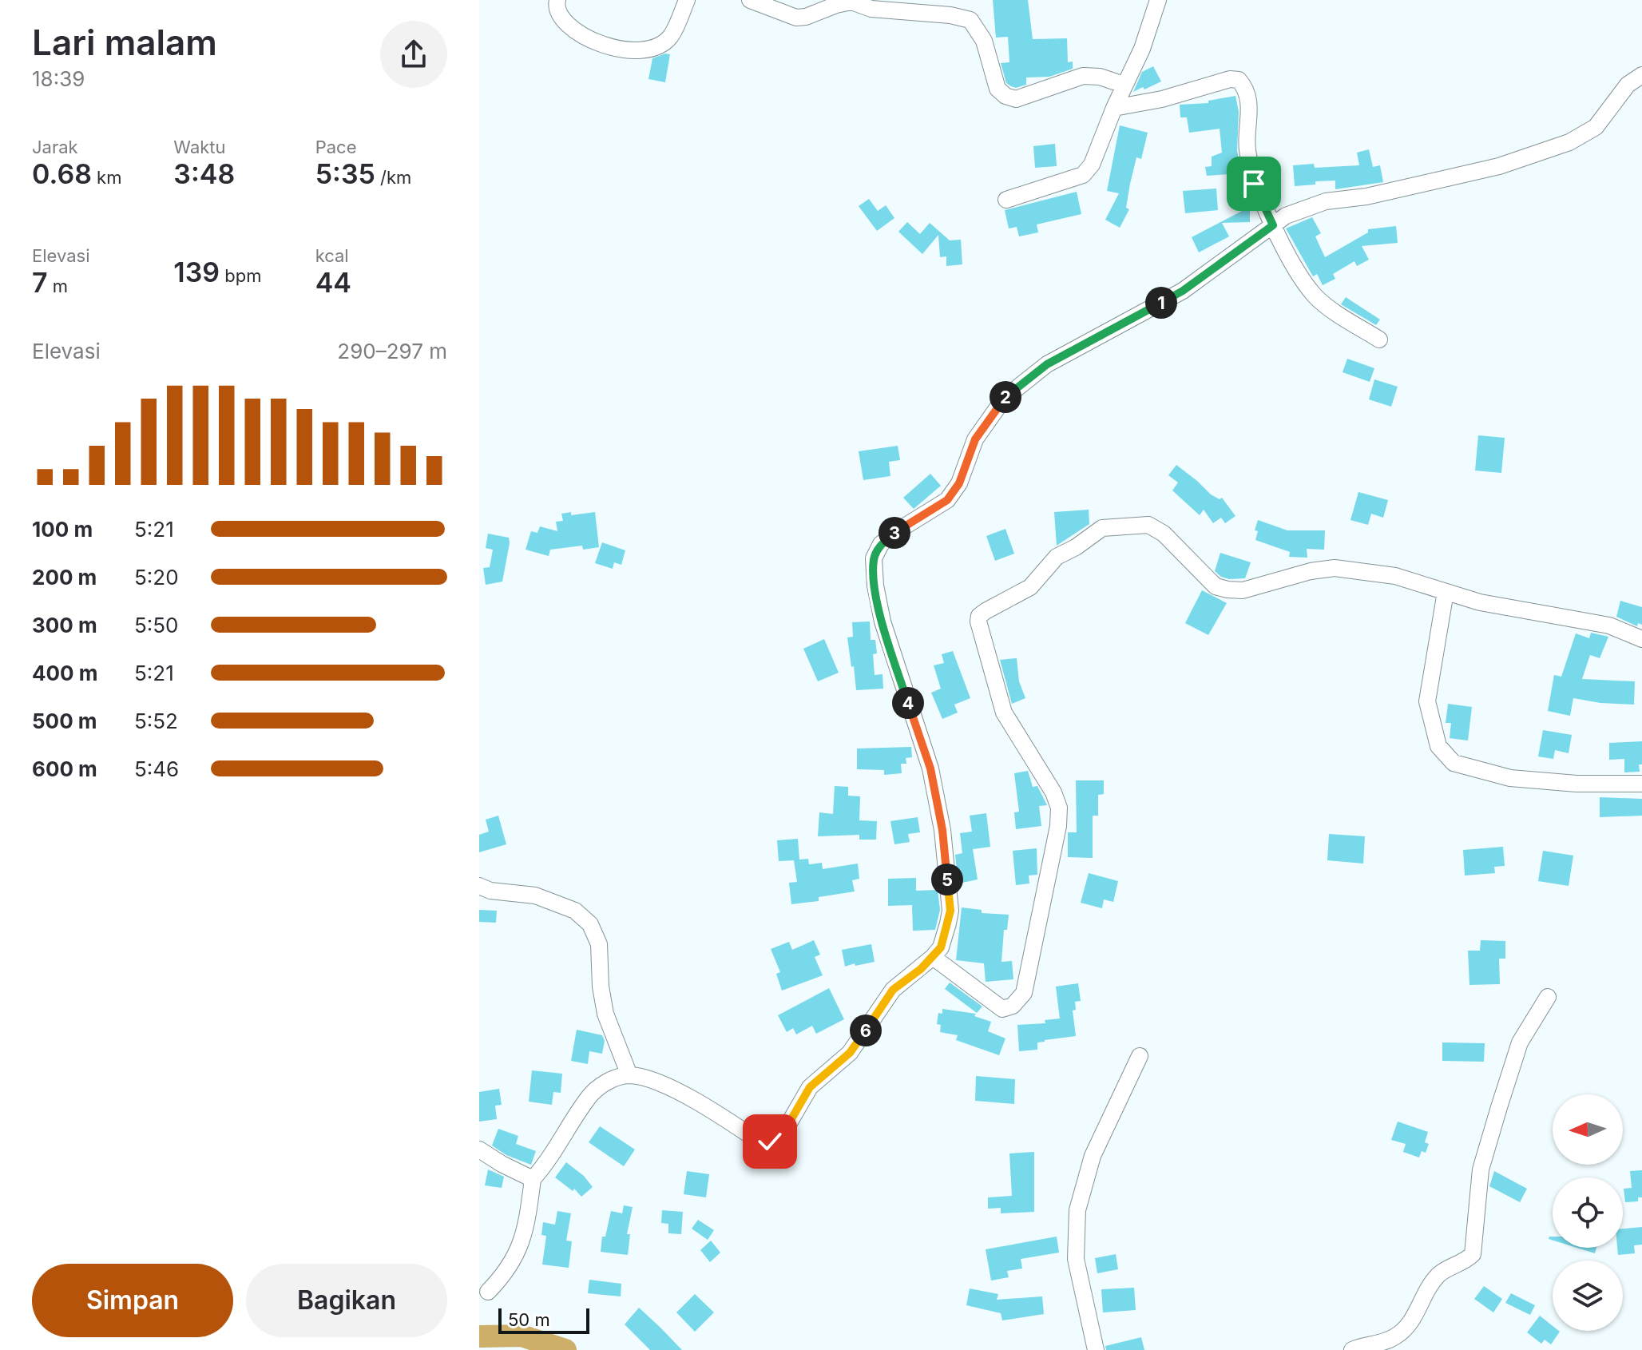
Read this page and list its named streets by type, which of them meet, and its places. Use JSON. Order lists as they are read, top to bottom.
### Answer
{
  "scale_bar": "50 m",
  "north": "left",
  "page": {
    "heading": ["Lari malam", "18:39"],
    "stats": [
      ["Jarak", "0.68 km"],
      ["Waktu", "3:48"],
      ["Pace", "5:35 /km"],
      ["Elevasi", "7 m"],
      ["139 bpm"],
      ["kcal", "44"]
    ],
    "pins": [
      "1",
      "2",
      "3",
      "4",
      "5",
      "6"
    ],
    "chart": ["Elevasi", "290–297 m"],
    "list": [
      {
        "name": "100 m",
        "note": "5:21"
      },
      {
        "name": "200 m",
        "note": "5:20"
      },
      {
        "name": "300 m",
        "note": "5:50"
      },
      {
        "name": "400 m",
        "note": "5:21"
      },
      {
        "name": "500 m",
        "note": "5:52"
      },
      {
        "name": "600 m",
        "note": "5:46"
      }
    ],
    "buttons": ["Simpan", "Bagikan"],
    "scale": "50 m"
  }
}
